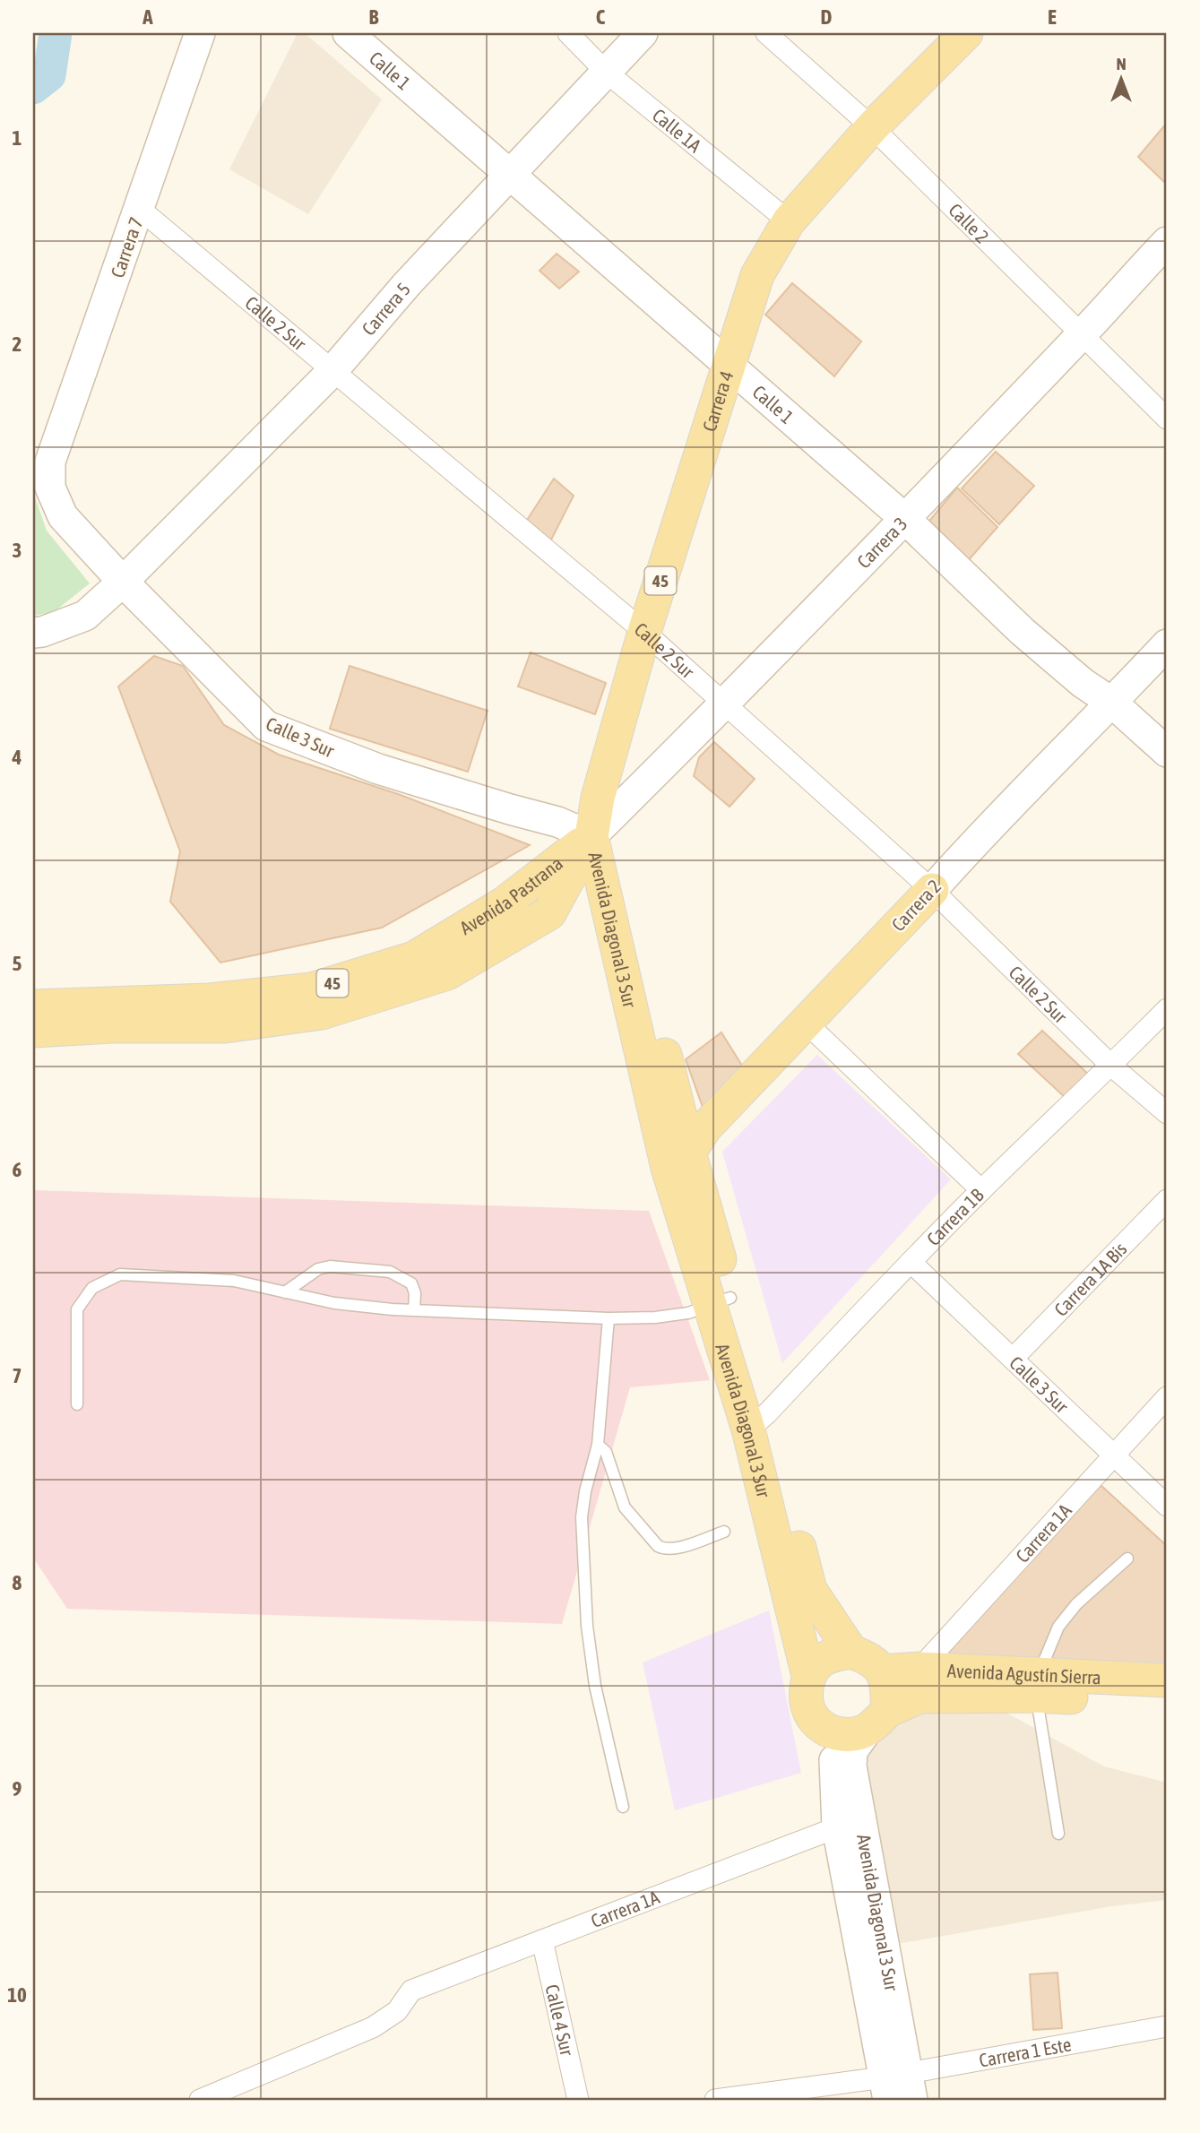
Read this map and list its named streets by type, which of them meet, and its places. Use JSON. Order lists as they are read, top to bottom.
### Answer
{
  "streets": {
    "main road": [
      "Calle 1",
      "Carrera 7",
      "Carrera 5",
      "Carrera 4",
      "Carrera 3",
      "45",
      "Calle 3 Sur",
      "Avenida Pastrana",
      "Carrera 2",
      "Avenida Diagonal 3 Sur",
      "Avenida Agustín Sierra"
    ],
    "street": [
      "Calle 1A",
      "Calle 2",
      "Calle 2 Sur",
      "Carrera 1B",
      "Carrera 1A Bis",
      "Carrera 1A",
      "Calle 4 Sur",
      "Carrera 1 Este"
    ]
  },
  "crossings": [
    ["Calle 1", "Carrera 5"],
    ["Calle 1", "Carrera 4"],
    ["Calle 1", "Carrera 3"],
    ["Calle 1", "Carrera 2"],
    ["Calle 1A", "Carrera 5"],
    ["Calle 1A", "Carrera 4"],
    ["Calle 2", "Carrera 4"],
    ["Calle 2", "Carrera 3"],
    ["Carrera 7", "Calle 2 Sur"],
    ["Carrera 7", "Calle 3 Sur"],
    ["Carrera 5", "Calle 2 Sur"],
    ["Carrera 5", "Calle 3 Sur"],
    ["Calle 2 Sur", "Carrera 4"],
    ["Calle 2 Sur", "Carrera 3"],
    ["Calle 2 Sur", "Carrera 2"],
    ["Calle 2 Sur", "Carrera 1B"],
    ["Carrera 4", "Carrera 3"],
    ["Carrera 4", "Calle 3 Sur"],
    ["Carrera 4", "Avenida Pastrana"],
    ["Carrera 4", "Avenida Diagonal 3 Sur"],
    ["Carrera 3", "Calle 3 Sur"],
    ["Carrera 3", "Avenida Pastrana"],
    ["Carrera 3", "Avenida Diagonal 3 Sur"],
    ["Calle 3 Sur", "Avenida Pastrana"],
    ["Calle 3 Sur", "Avenida Diagonal 3 Sur"],
    ["Calle 3 Sur", "Carrera 1B"],
    ["Calle 3 Sur", "Carrera 1A Bis"],
    ["Calle 3 Sur", "Carrera 1A"],
    ["Avenida Pastrana", "Avenida Diagonal 3 Sur"],
    ["Carrera 2", "Avenida Diagonal 3 Sur"],
    ["Avenida Diagonal 3 Sur", "Carrera 1B"],
    ["Avenida Diagonal 3 Sur", "Carrera 1A"],
    ["Avenida Diagonal 3 Sur", "Avenida Agustín Sierra"],
    ["Avenida Diagonal 3 Sur", "Carrera 1 Este"],
    ["Carrera 1A", "Avenida Agustín Sierra"],
    ["Carrera 1A", "Calle 4 Sur"]
  ],
  "north": "top",
  "grid": {
    "columns": [
      "A",
      "B",
      "C",
      "D",
      "E"
    ],
    "rows": [
      "1",
      "2",
      "3",
      "4",
      "5",
      "6",
      "7",
      "8",
      "9",
      "10"
    ]
  }
}
